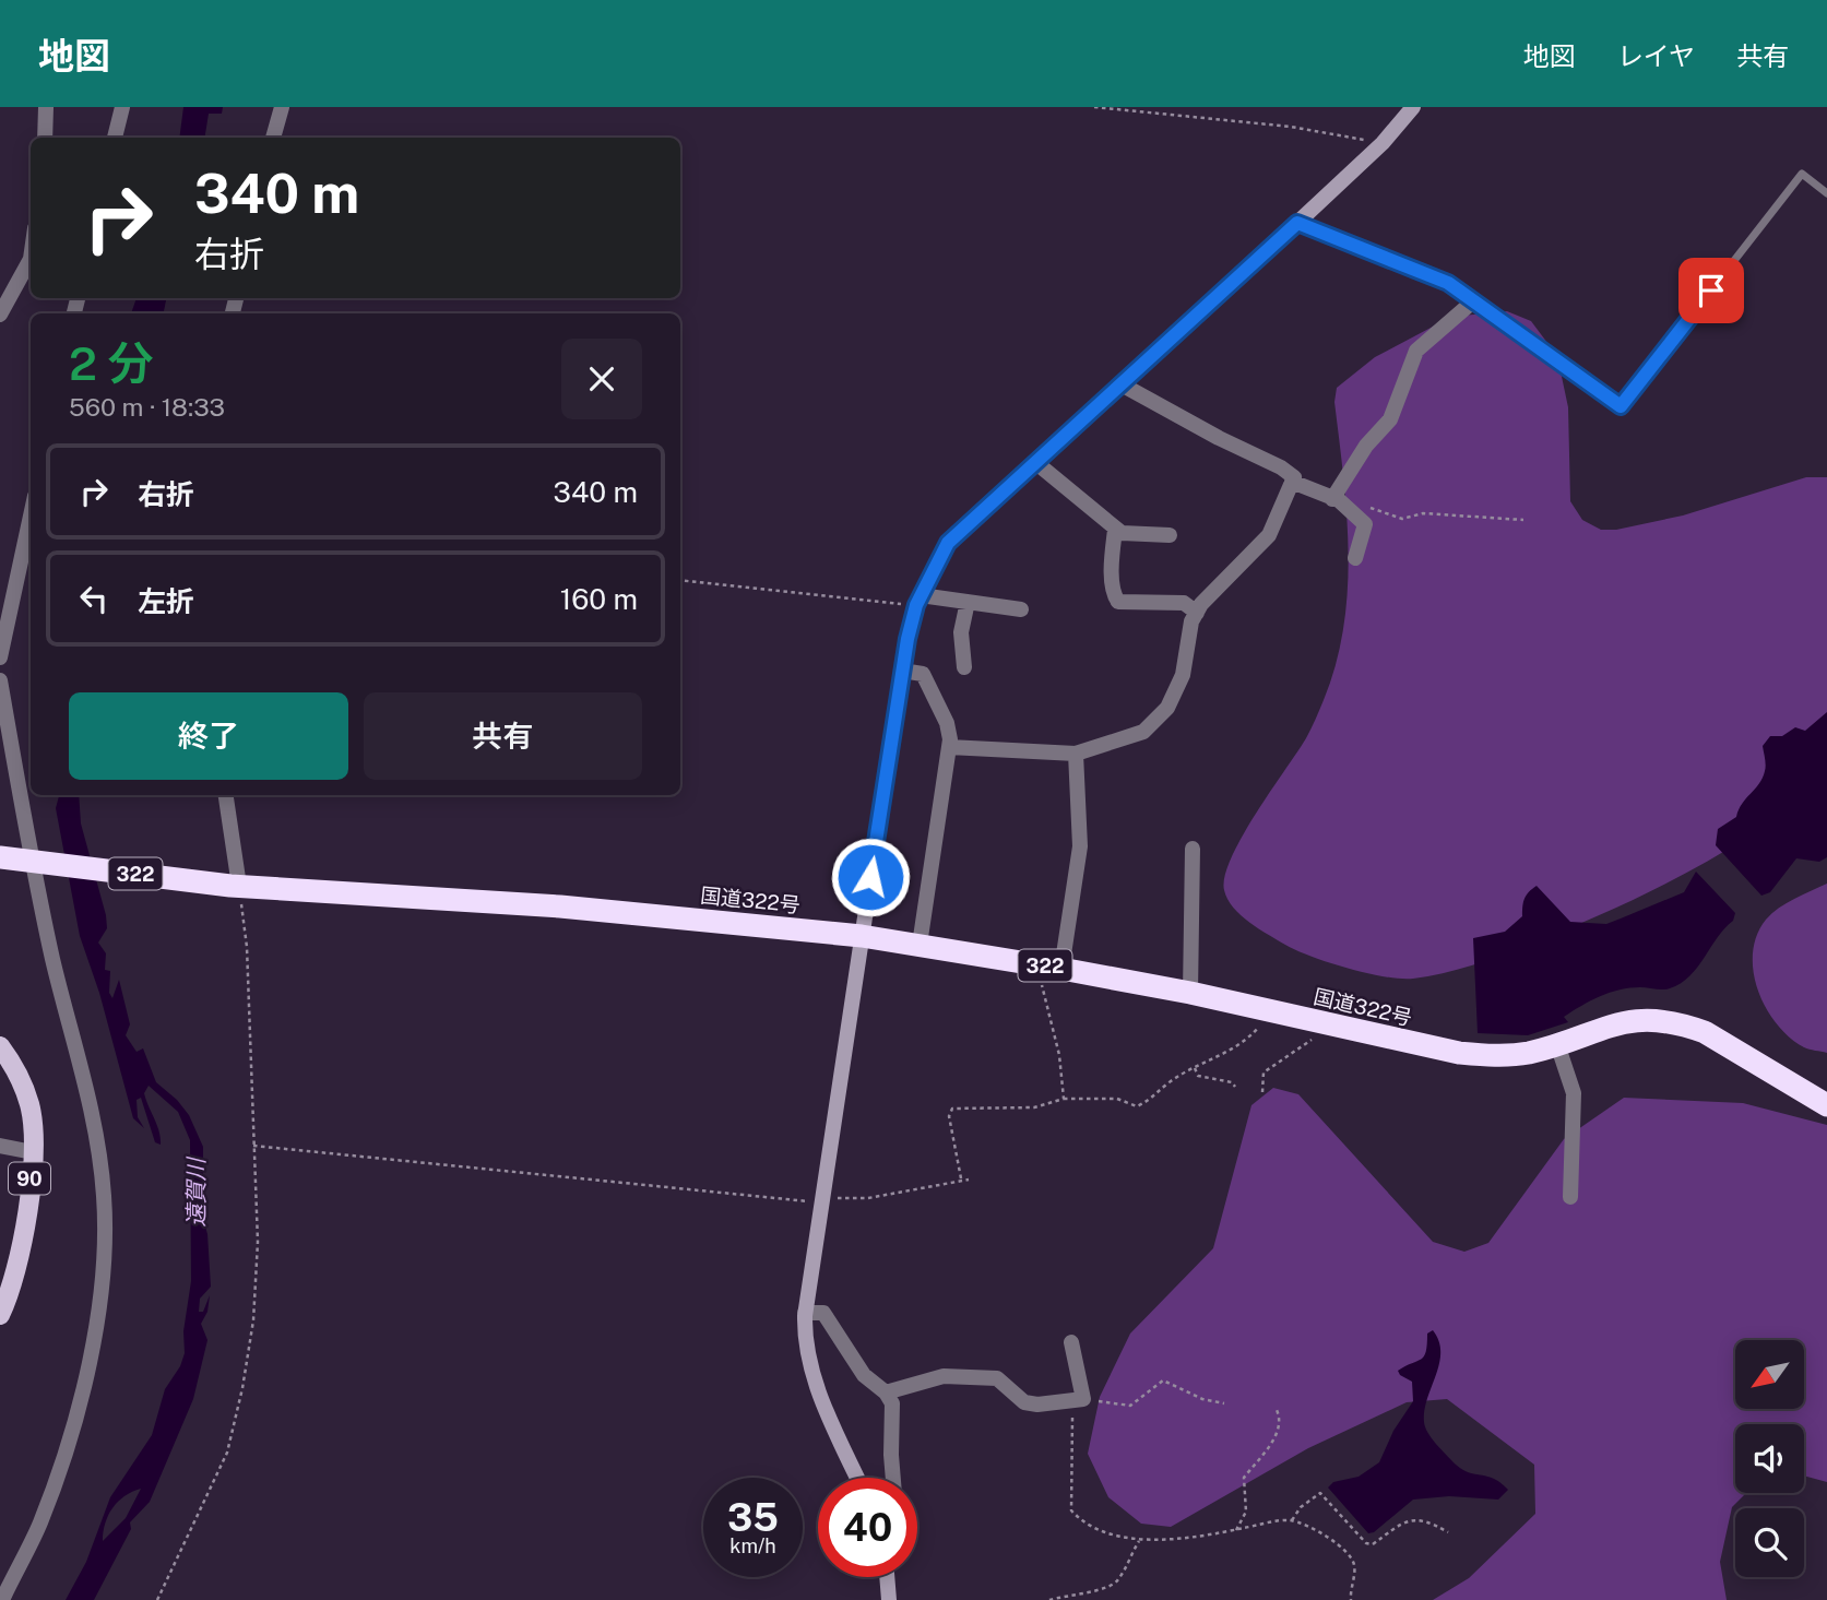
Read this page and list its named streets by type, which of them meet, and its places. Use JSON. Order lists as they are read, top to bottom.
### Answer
{
  "streets": {
    "highway": ["322", "国道322号"],
    "main road": ["90"]
  },
  "water": ["遠賀川"],
  "north": "bottom left",
  "page": {
    "header": "地図",
    "nav": ["地図", "レイヤ", "共有"],
    "turn": ["340 m", "右折"],
    "heading": ["2 分", "560 m · 18:33"],
    "list": [
      {
        "name": "右折",
        "value": "340 m"
      },
      {
        "name": "左折",
        "value": "160 m"
      }
    ],
    "buttons": ["終了", "共有"],
    "speed": "35 km/h",
    "limit": "40"
  }
}
